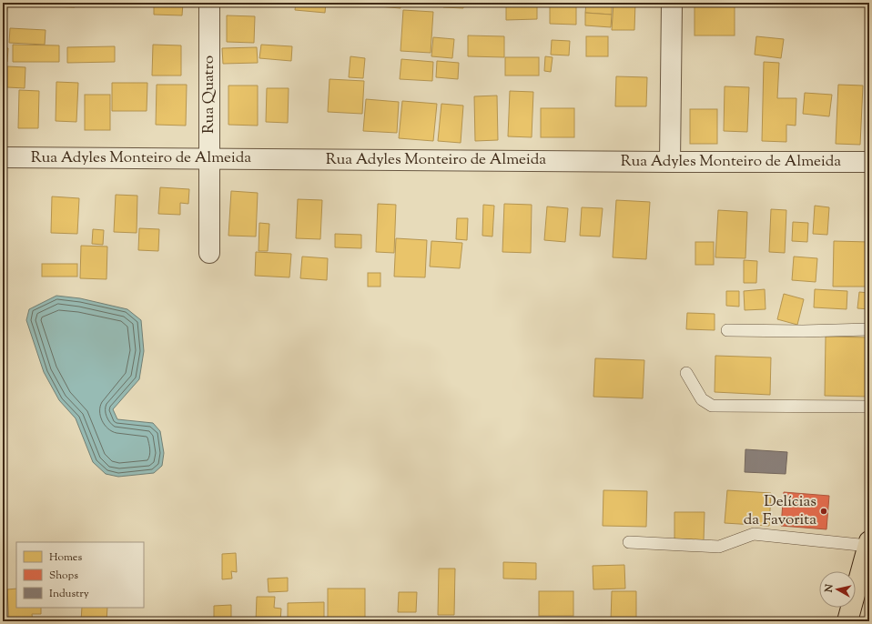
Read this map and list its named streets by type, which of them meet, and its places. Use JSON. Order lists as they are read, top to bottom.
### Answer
{
  "streets": {
    "street": ["Rua Quatro", "Rua Adyles Monteiro de Almeida"]
  },
  "crossings": [
    ["Rua Quatro", "Rua Adyles Monteiro de Almeida"]
  ],
  "places": ["Delícias da Favorita"],
  "legend": ["Homes", "Shops", "Industry"],
  "north": "left"
}
